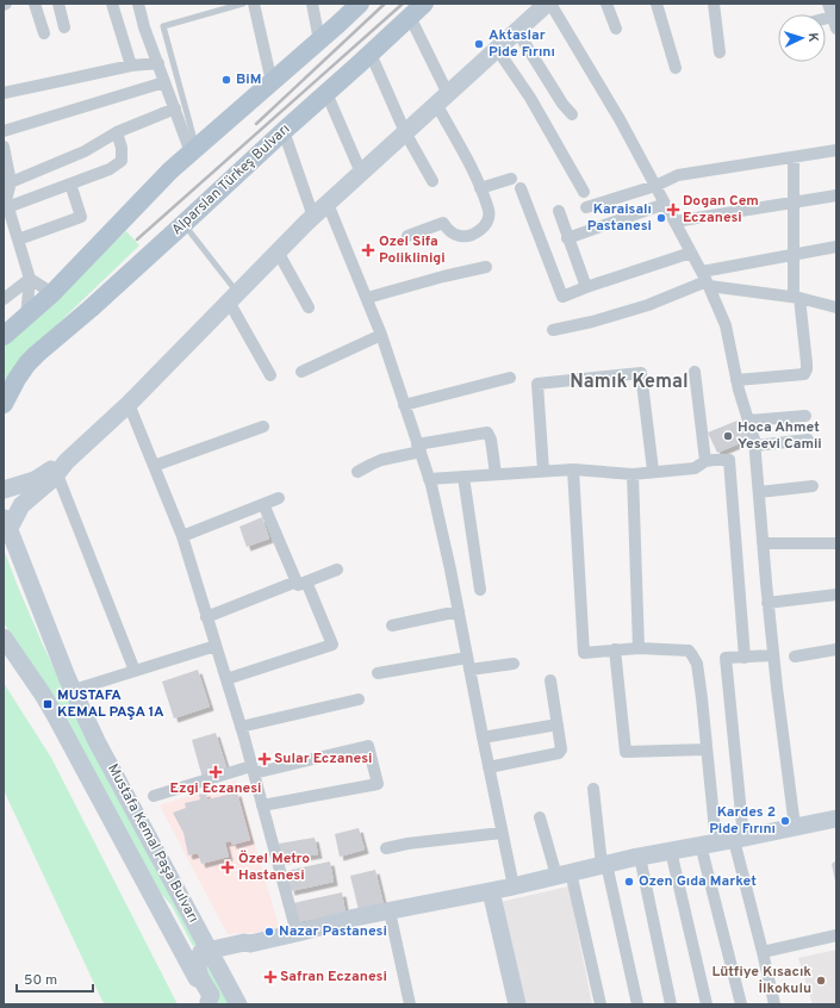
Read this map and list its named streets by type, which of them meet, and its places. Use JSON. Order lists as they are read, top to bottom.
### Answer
{
  "streets": {
    "main road": ["Alparslan Türkeş Bulvarı"],
    "street": ["Mustafa Kemal Paşa Bulvarı"]
  },
  "districts": ["Namık Kemal"],
  "places": {
    "other": [
      "Aktaslar Pide Fırını",
      "BiM",
      "Karaisalı Pastanesi",
      "Hoca Ahmet Yesevi Camii",
      "Kardes 2 Pide Fırını",
      "Ozen Gıda Market",
      "Nazar Pastanesi",
      "Lütfiye Kısacık İlkokulu"
    ],
    "health": [
      "Dogan Cem Eczanesi",
      "Ozel Sifa Poliklinigi",
      "Sular Eczanesi",
      "Ezgi Eczanesi",
      "Özel Metro Hastanesi",
      "Safran Eczanesi"
    ],
    "transit": ["MUSTAFA KEMAL PAŞA 1A"]
  },
  "scale_bar": "50 m",
  "north": "right"
}
